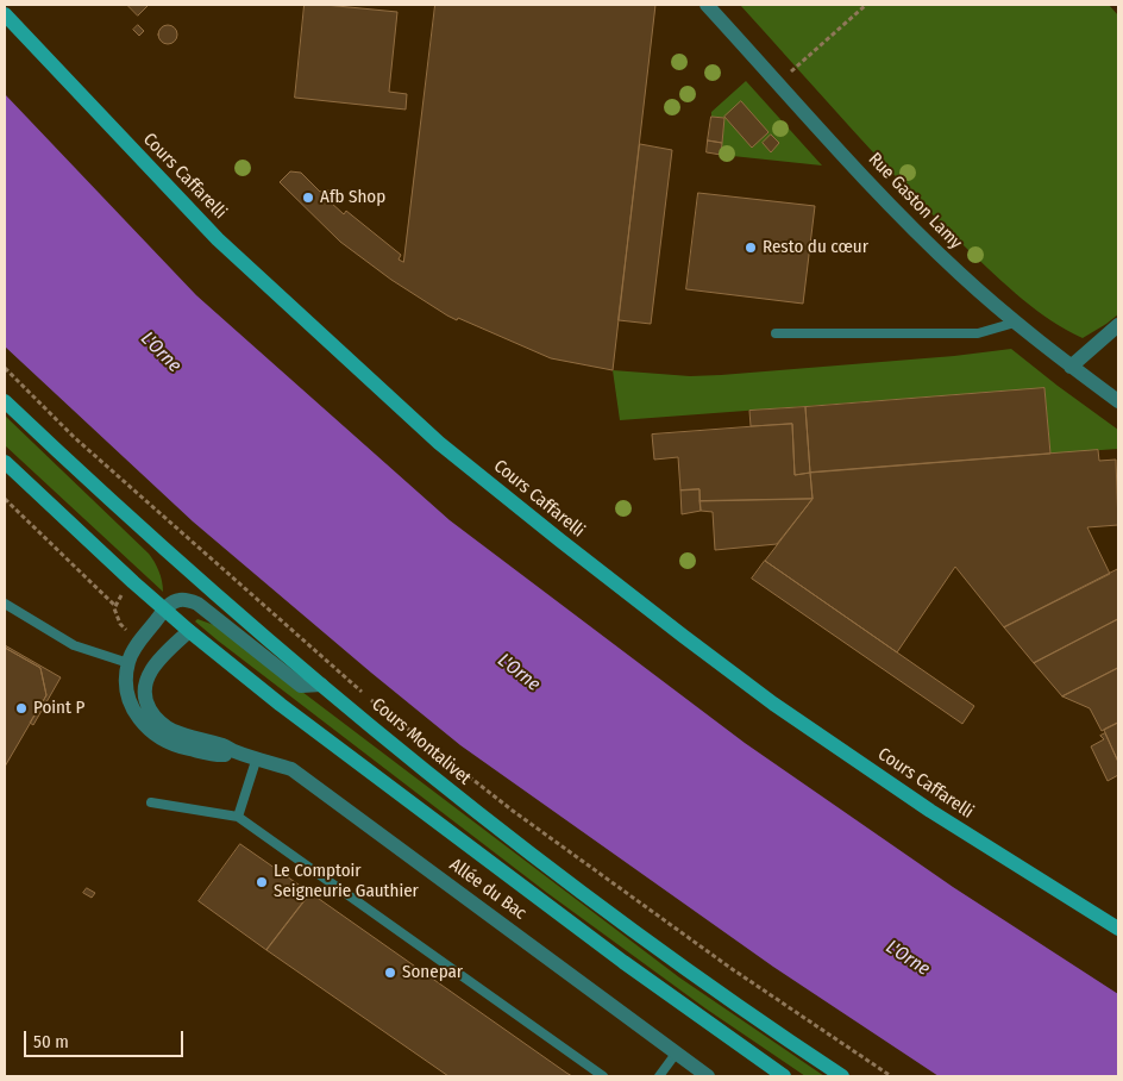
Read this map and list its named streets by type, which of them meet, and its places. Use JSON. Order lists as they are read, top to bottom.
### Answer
{
  "streets": {
    "main road": ["Cours Caffarelli", "Cours Montalivet"],
    "street": ["Rue Gaston Lamy", "Allée du Bac"]
  },
  "water": ["L'Orne"],
  "places": [
    "Afb Shop",
    "Resto du cœur",
    "Point P",
    "Le Comptoir Seigneurie Gauthier",
    "Sonepar"
  ],
  "scale_bar": "50 m"
}
